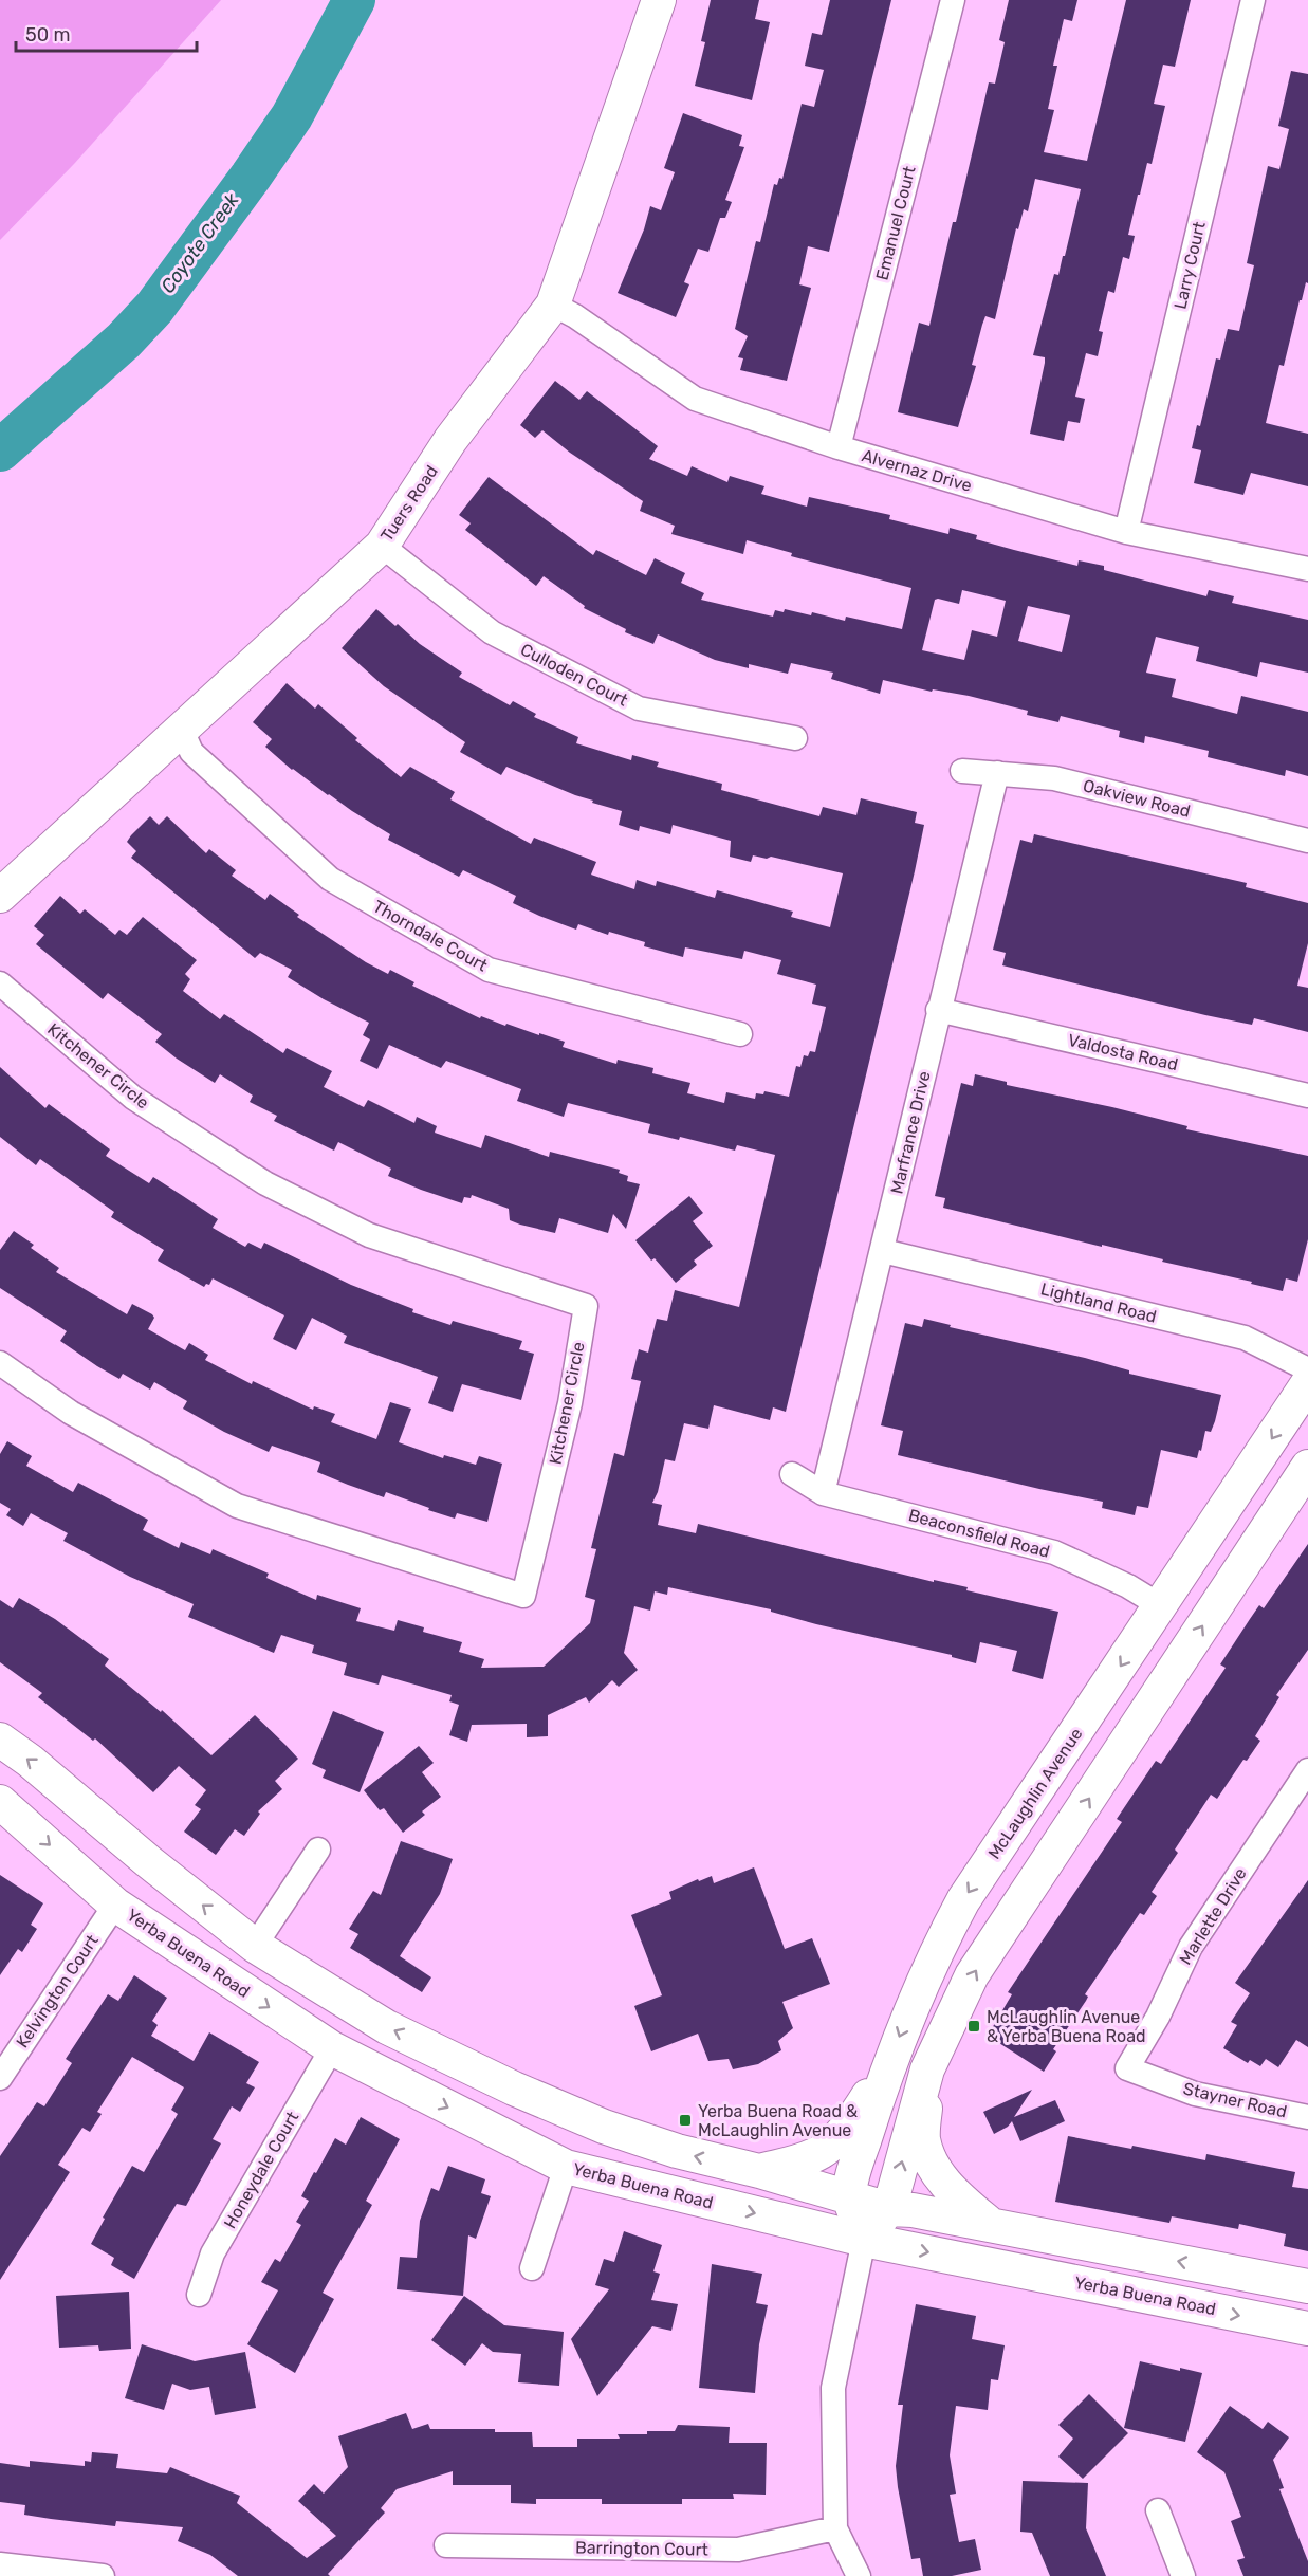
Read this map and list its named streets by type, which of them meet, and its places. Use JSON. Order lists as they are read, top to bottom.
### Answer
{
  "streets": {
    "main road": ["Tuers Road", "McLaughlin Avenue", "Yerba Buena Road"],
    "street": [
      "Emanuel Court",
      "Larry Court",
      "Alvernaz Drive",
      "Culloden Court",
      "Oakview Road",
      "Thorndale Court",
      "Valdosta Road",
      "Kitchener Circle",
      "Marfrance Drive",
      "Lightland Road",
      "Beaconsfield Road",
      "Marlette Drive",
      "Kelvington Court",
      "Stayner Road",
      "Honeydale Court",
      "Barrington Court"
    ]
  },
  "crossings": [
    ["Emanuel Court", "Alvernaz Drive"],
    ["Larry Court", "Alvernaz Drive"],
    ["Alvernaz Drive", "Tuers Road"],
    ["Tuers Road", "Culloden Court"],
    ["Tuers Road", "Thorndale Court"],
    ["Oakview Road", "Marfrance Drive"],
    ["Valdosta Road", "Marfrance Drive"],
    ["Marfrance Drive", "Lightland Road"],
    ["Marfrance Drive", "Beaconsfield Road"],
    ["Beaconsfield Road", "McLaughlin Avenue"],
    ["Marlette Drive", "Stayner Road"],
    ["Yerba Buena Road", "Kelvington Court"],
    ["Yerba Buena Road", "Honeydale Court"]
  ],
  "water": ["Coyote Creek"],
  "places": {
    "transit": ["McLaughlin Avenue & Yerba Buena Road", "Yerba Buena Road & McLaughlin Avenue"]
  },
  "scale_bar": "50 m"
}
